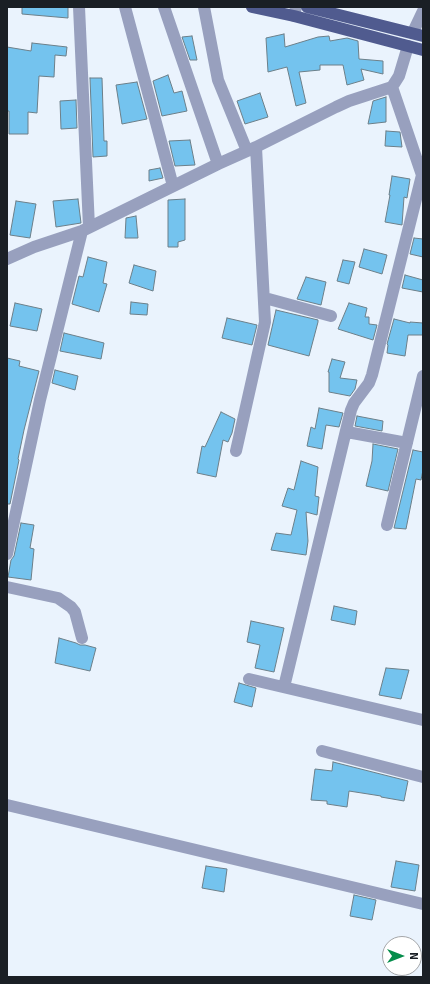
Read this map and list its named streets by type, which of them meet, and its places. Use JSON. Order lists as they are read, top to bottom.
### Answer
{
  "north": "right"
}
